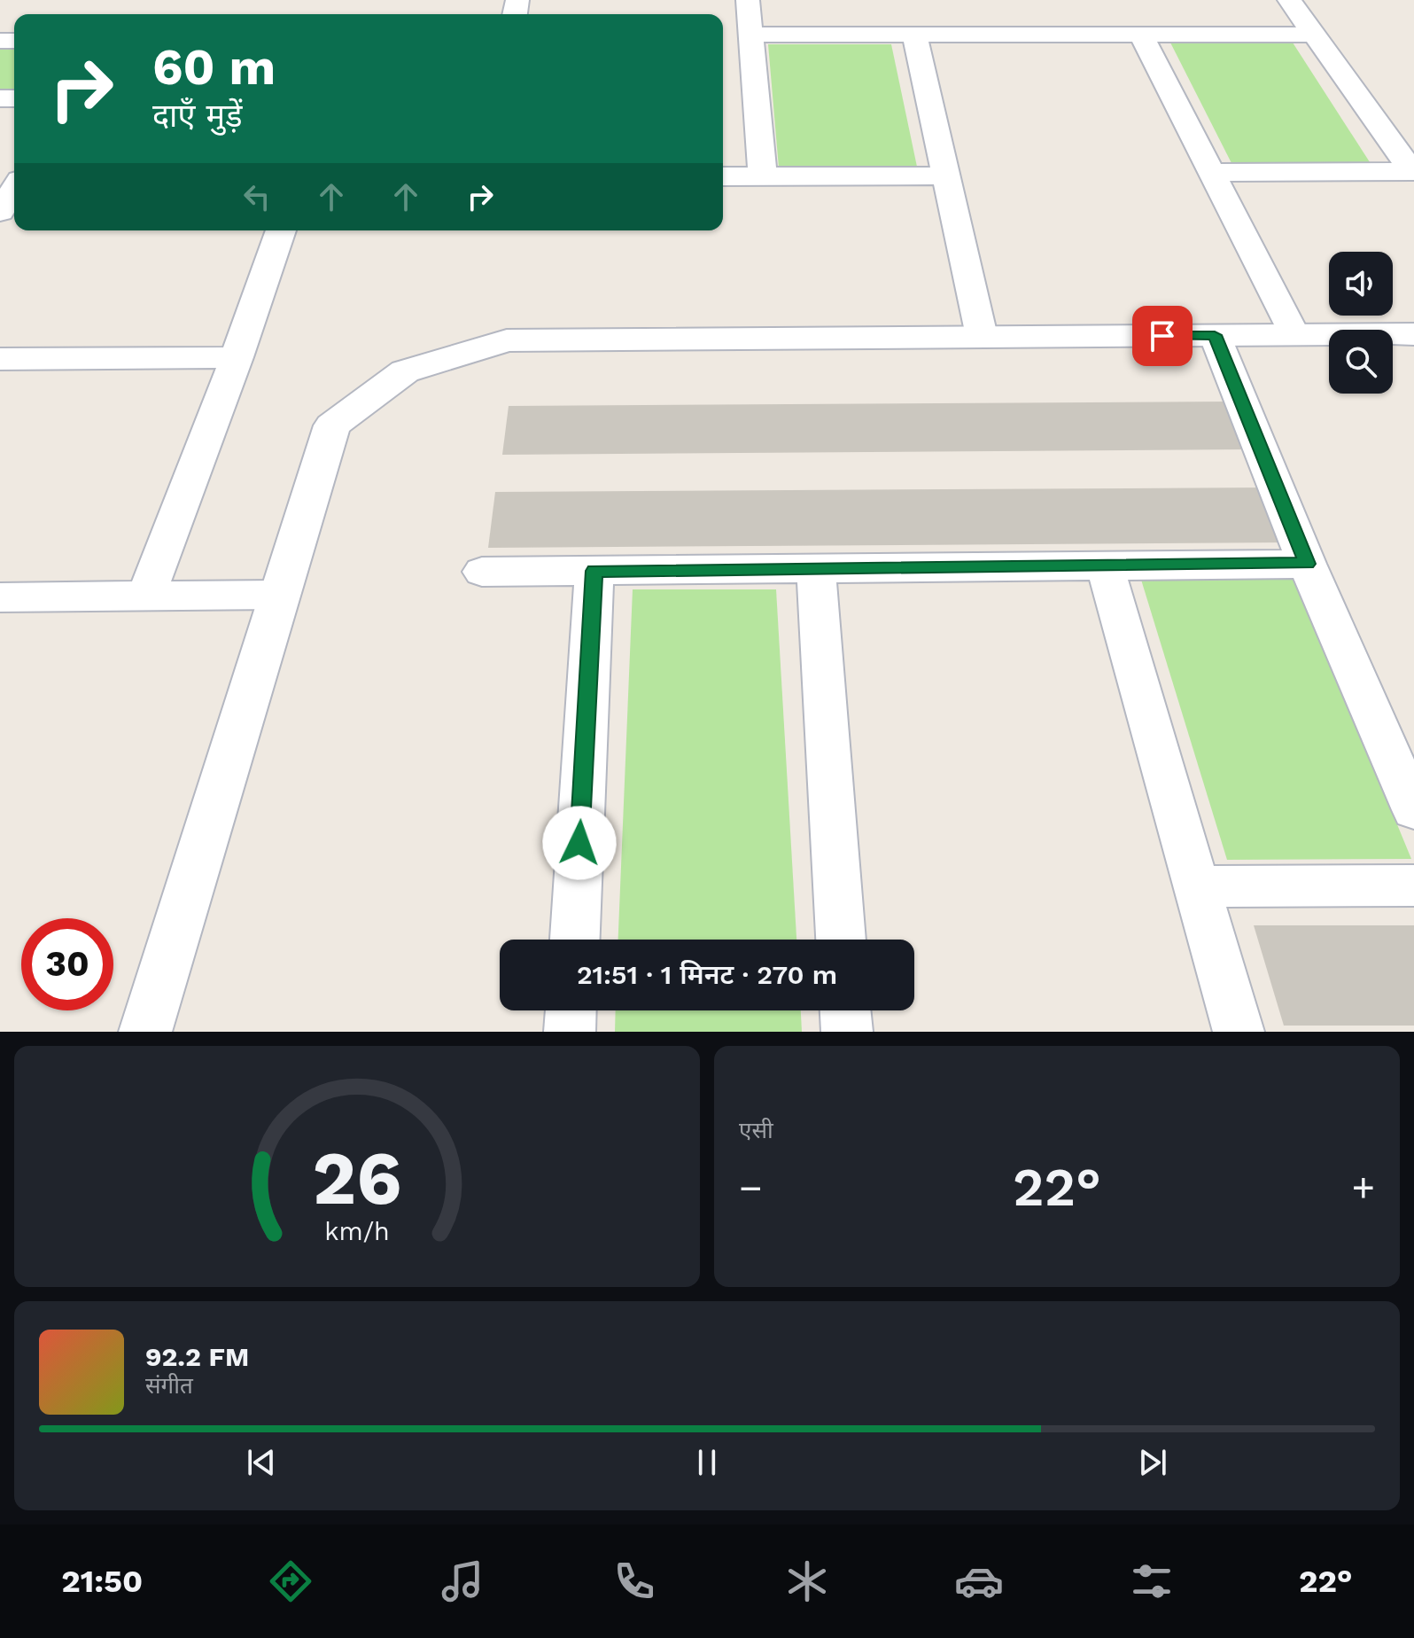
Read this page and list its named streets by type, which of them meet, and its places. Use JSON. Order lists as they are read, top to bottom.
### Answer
{
  "page": {
    "turn": ["60 m", "दाएँ मुड़ें"],
    "limit": "30",
    "trip": "21:51 · 1 मिनट · 270 m",
    "tile": "एसी",
    "heat": ["−", "22°", "+"],
    "song": ["92.2 FM", "संगीत"],
    "tabs": ["21:50", "22°"],
    "gauge": ["26", "km/h"]
  }
}
